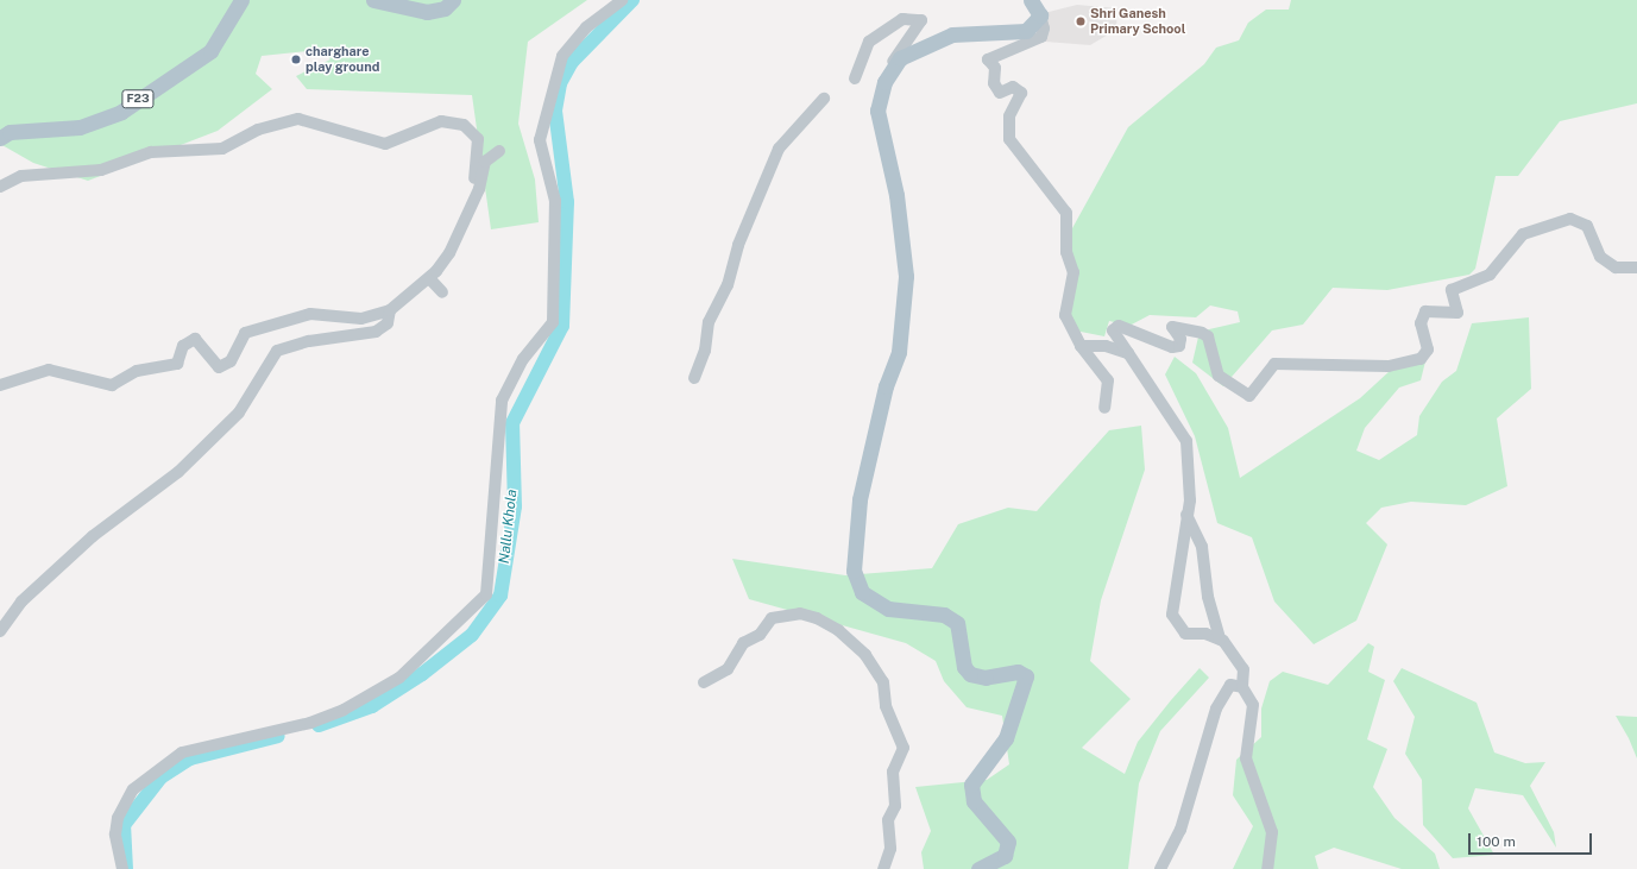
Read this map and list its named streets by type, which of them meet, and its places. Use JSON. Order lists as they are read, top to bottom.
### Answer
{
  "streets": {
    "main road": ["F23"]
  },
  "water": ["Nallu Khola"],
  "places": ["Shri Ganesh Primary School", "charghare play ground"],
  "scale_bar": "100 m"
}
